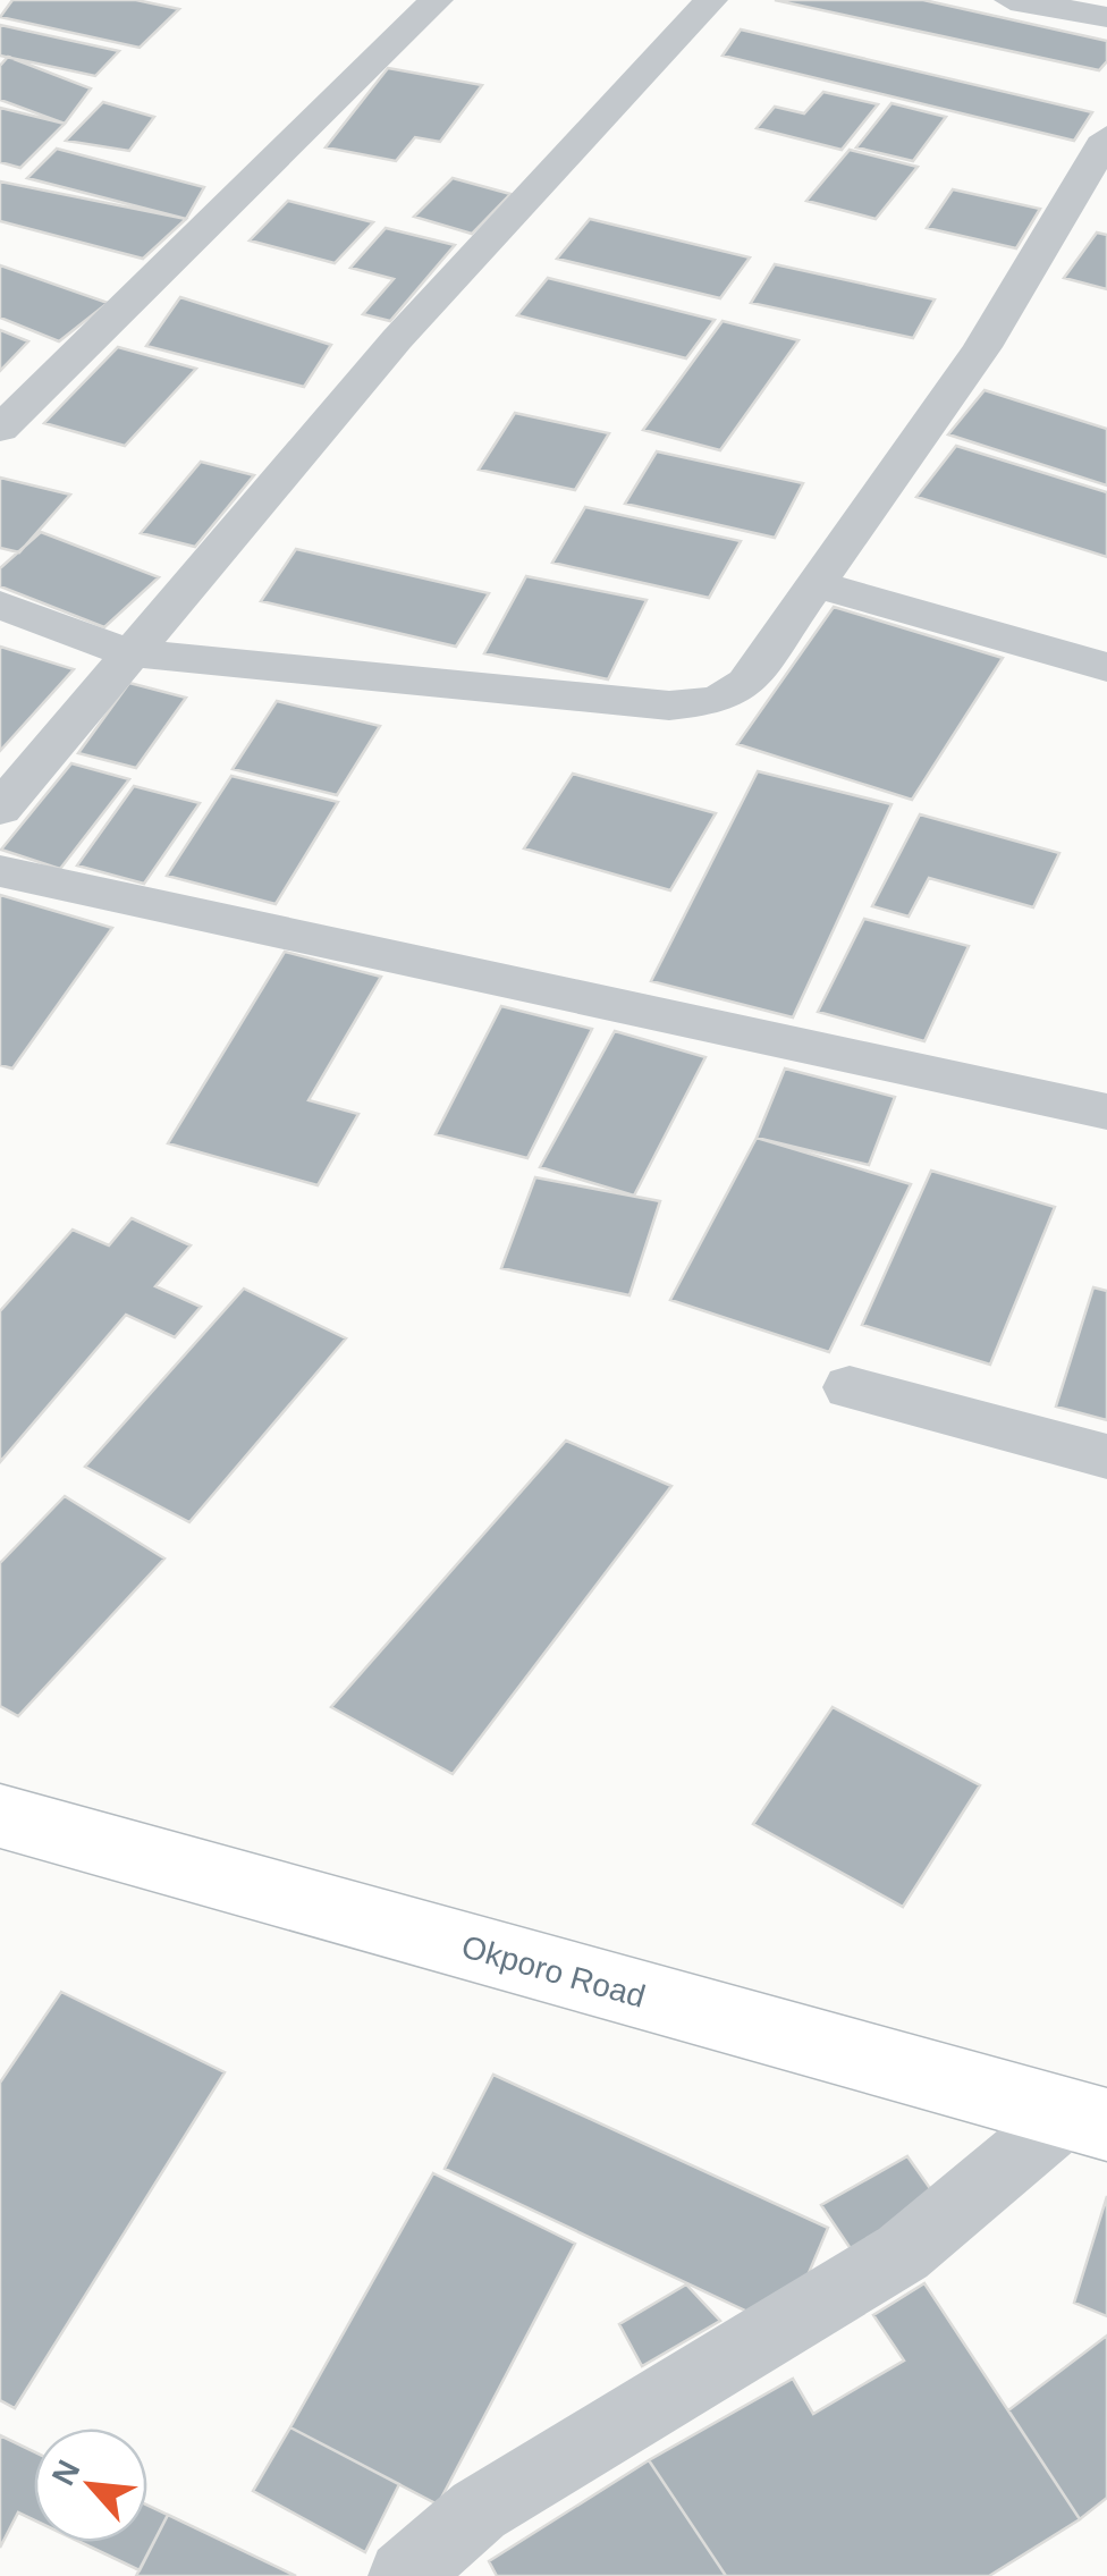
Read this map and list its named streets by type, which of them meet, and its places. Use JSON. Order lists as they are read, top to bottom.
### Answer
{
  "streets": {
    "main road": ["Okporo Road"]
  },
  "north": "top left"
}
